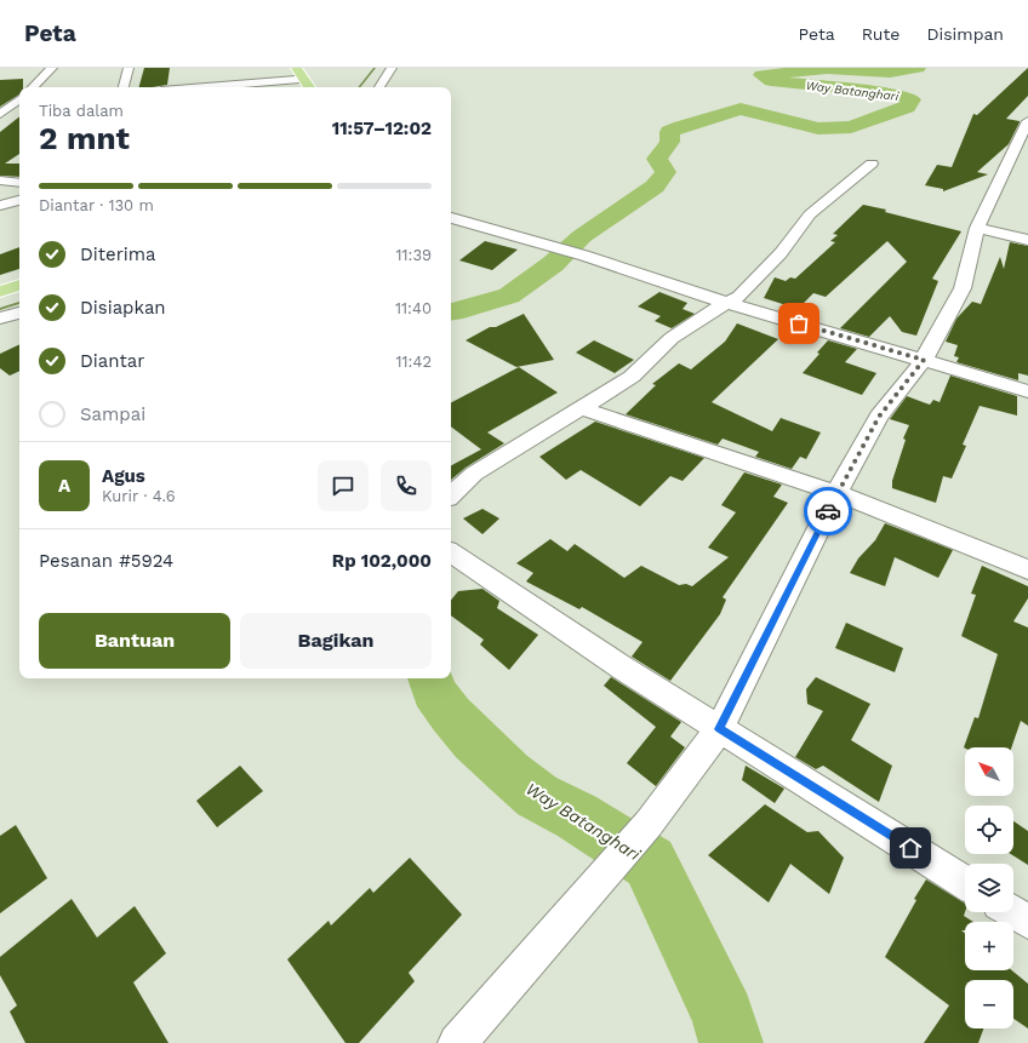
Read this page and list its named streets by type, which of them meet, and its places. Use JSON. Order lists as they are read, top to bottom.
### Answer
{
  "water": ["Way Batanghari"],
  "north": "top left",
  "page": {
    "header": "Peta",
    "nav": ["Peta", "Rute", "Disimpan"],
    "heading": ["2 mnt", "Tiba dalam", "11:57–12:02"],
    "panel": [
      "Agus",
      "Kurir · 4.6",
      "Pesanan #5924",
      "Rp 102,000"
    ],
    "bar": "Diantar · 130 m",
    "list": [
      ["Diterima", "11:39"],
      ["Disiapkan", "11:40"],
      ["Diantar", "11:42"],
      "Sampai"
    ],
    "round": "A",
    "buttons": ["Bantuan", "Bagikan"],
    "map_buttons": ["+", "−"]
  }
}
